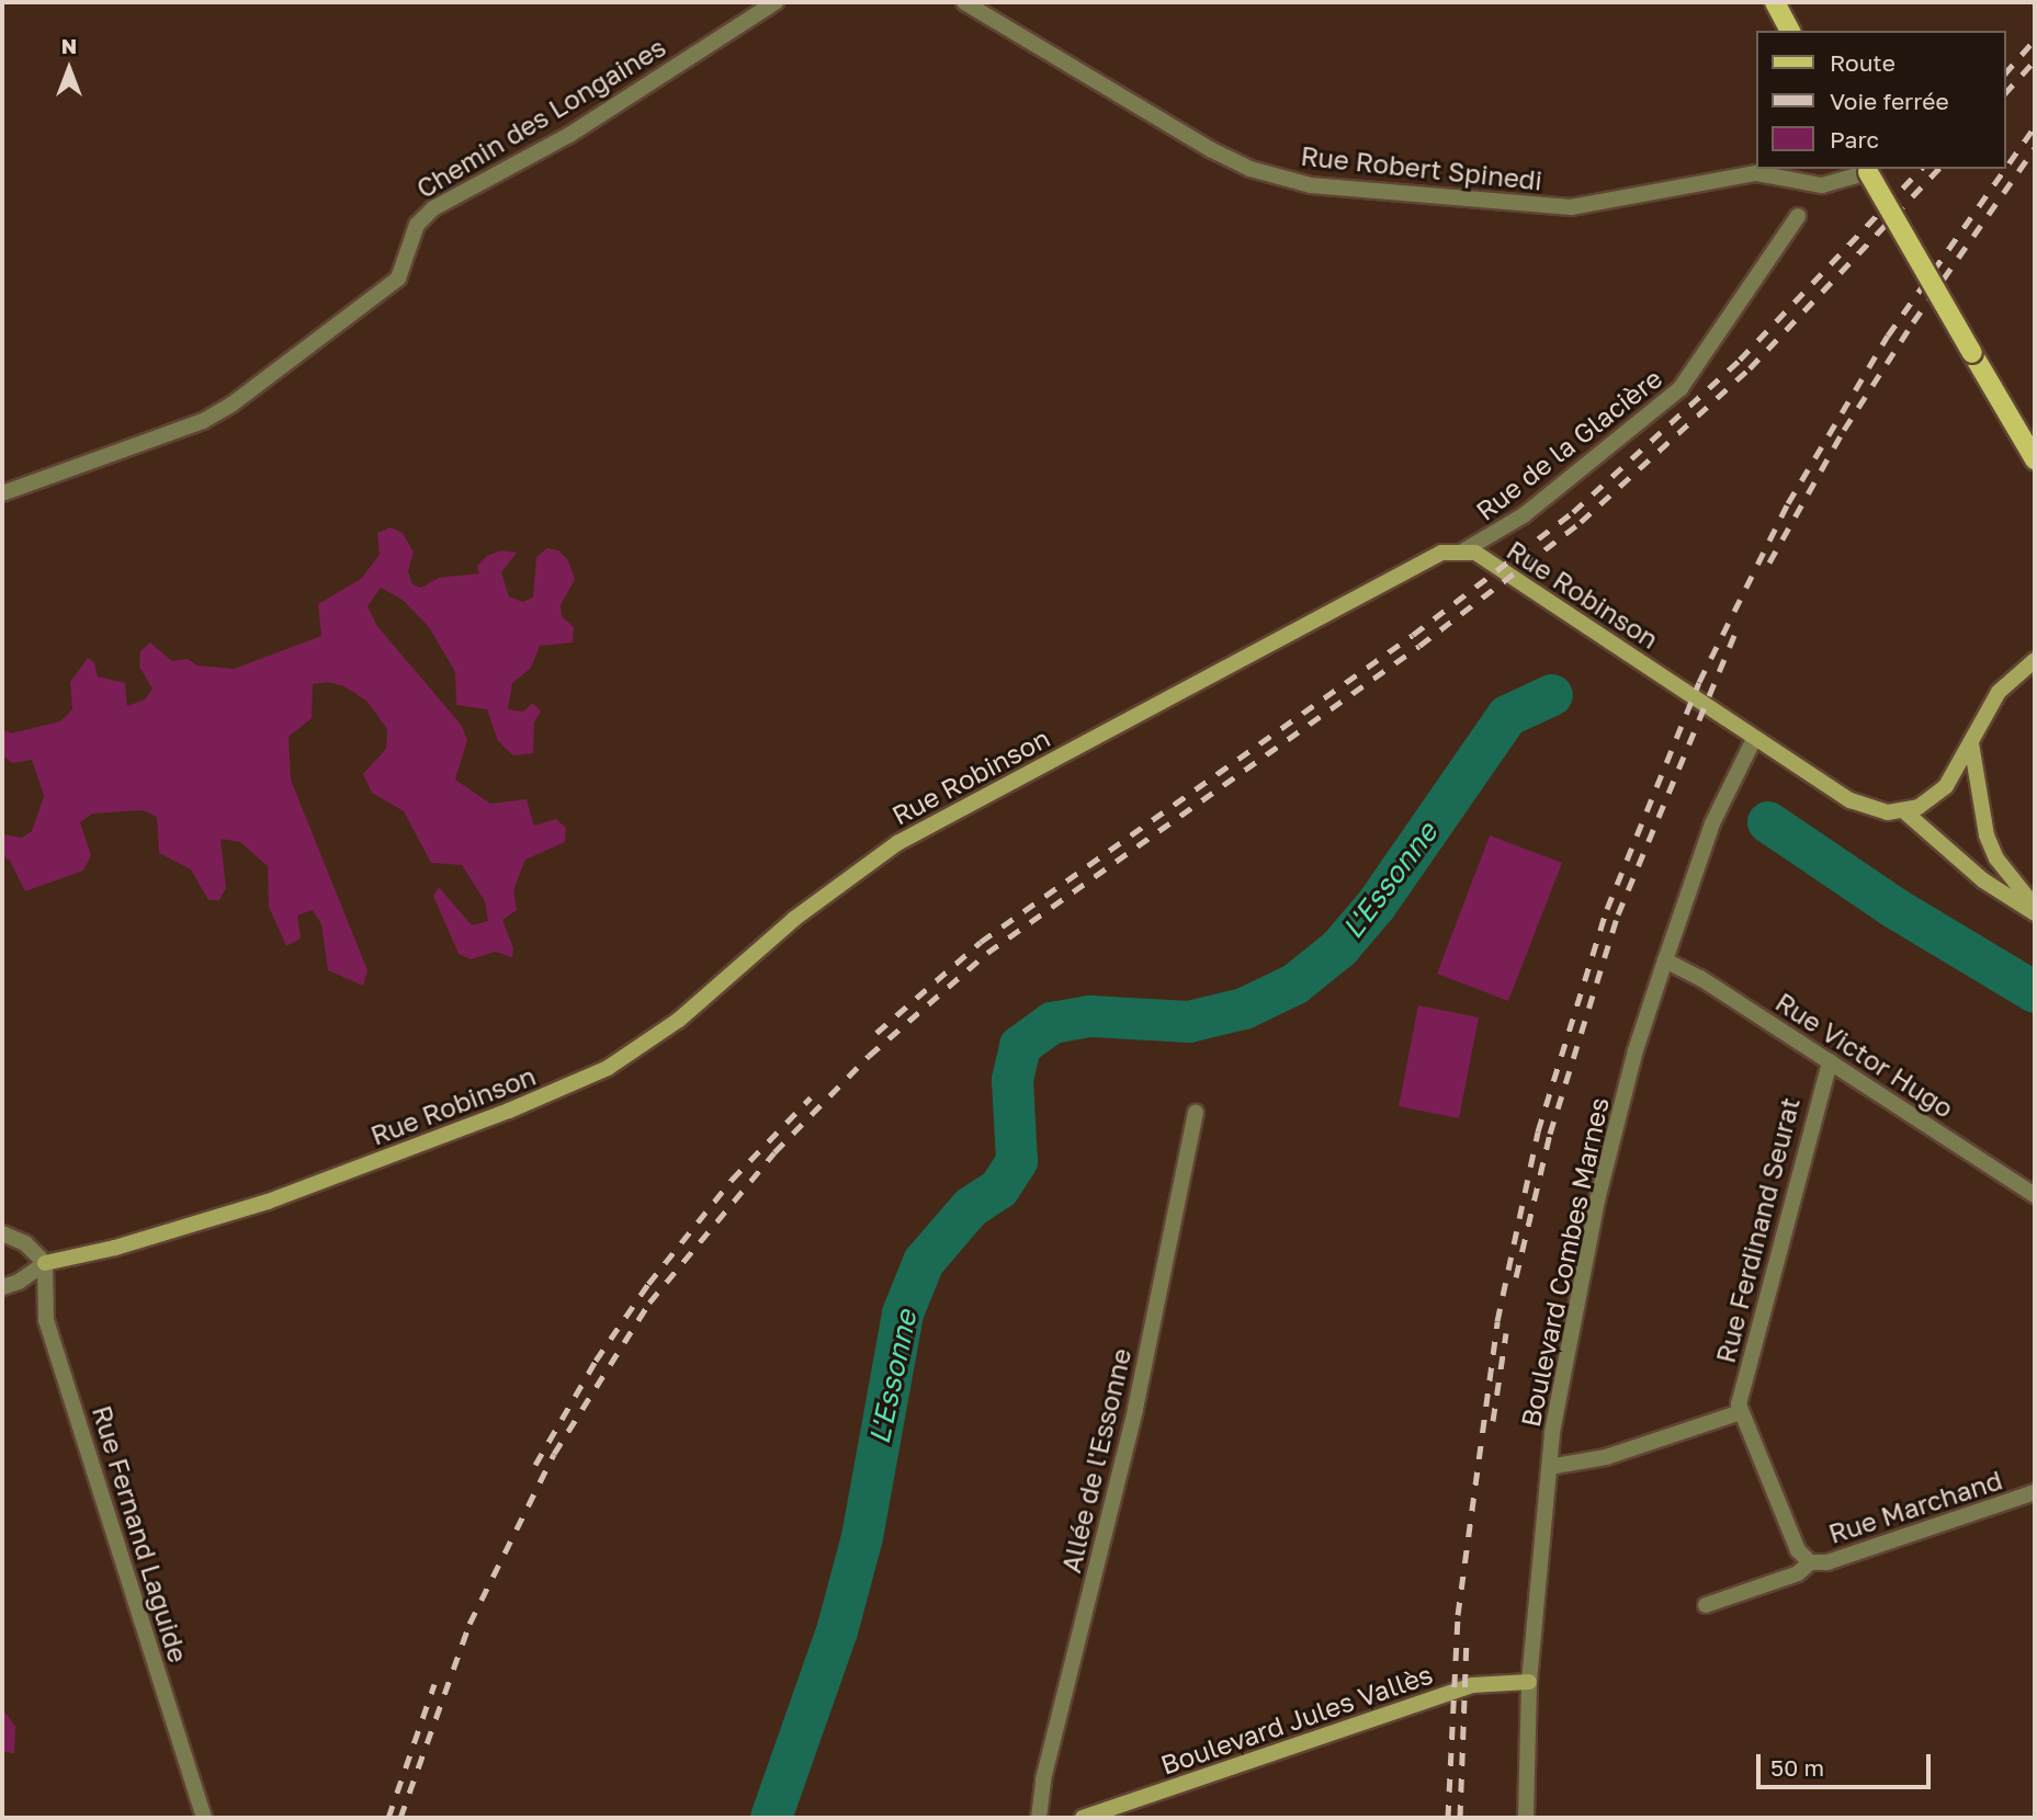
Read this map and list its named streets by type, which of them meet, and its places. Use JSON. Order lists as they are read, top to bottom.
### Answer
{
  "streets": {
    "street": [
      "Chemin des Longaines",
      "Rue Robert Spinedi",
      "Rue de la Glacière",
      "Rue Robinson",
      "Rue Victor Hugo",
      "Rue Ferdinand Seurat",
      "Boulevard Combes Marnes",
      "Allée de l'Essonne",
      "Rue Marchand",
      "Rue Fernand Laguide",
      "Boulevard Jules Vallès"
    ]
  },
  "crossings": [
    ["Rue de la Glacière", "Rue Robinson"],
    ["Rue Robinson", "Boulevard Combes Marnes"],
    ["Rue Robinson", "Rue Fernand Laguide"],
    ["Rue Victor Hugo", "Rue Ferdinand Seurat"],
    ["Rue Victor Hugo", "Boulevard Combes Marnes"],
    ["Boulevard Combes Marnes", "Boulevard Jules Vallès"]
  ],
  "water": ["L'Essonne"],
  "legend": ["Route", "Voie ferrée", "Parc"],
  "scale_bar": "50 m",
  "north": "top"
}
